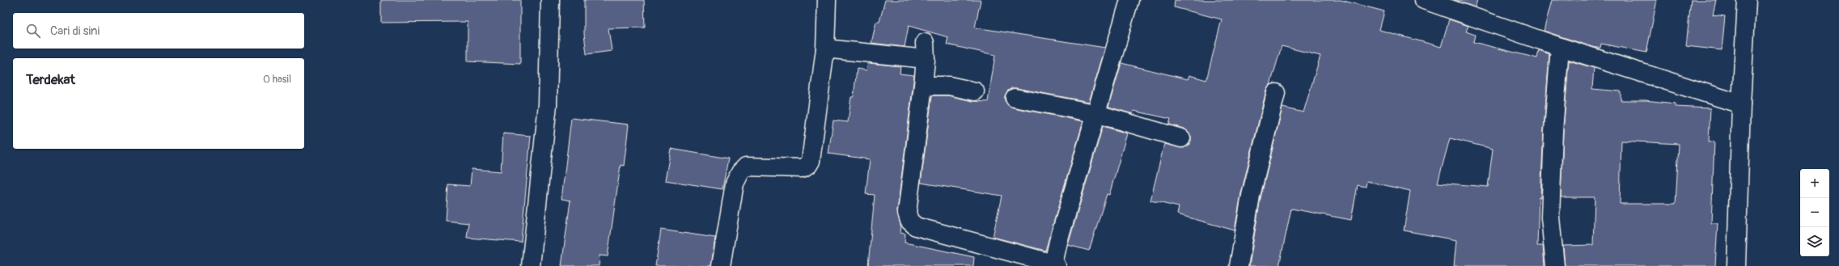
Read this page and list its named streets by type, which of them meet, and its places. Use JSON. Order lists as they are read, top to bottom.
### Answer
{
  "page": {
    "search": "Cari di sini",
    "heading": ["Terdekat", "0 hasil"],
    "map_buttons": ["+", "−"]
  }
}
